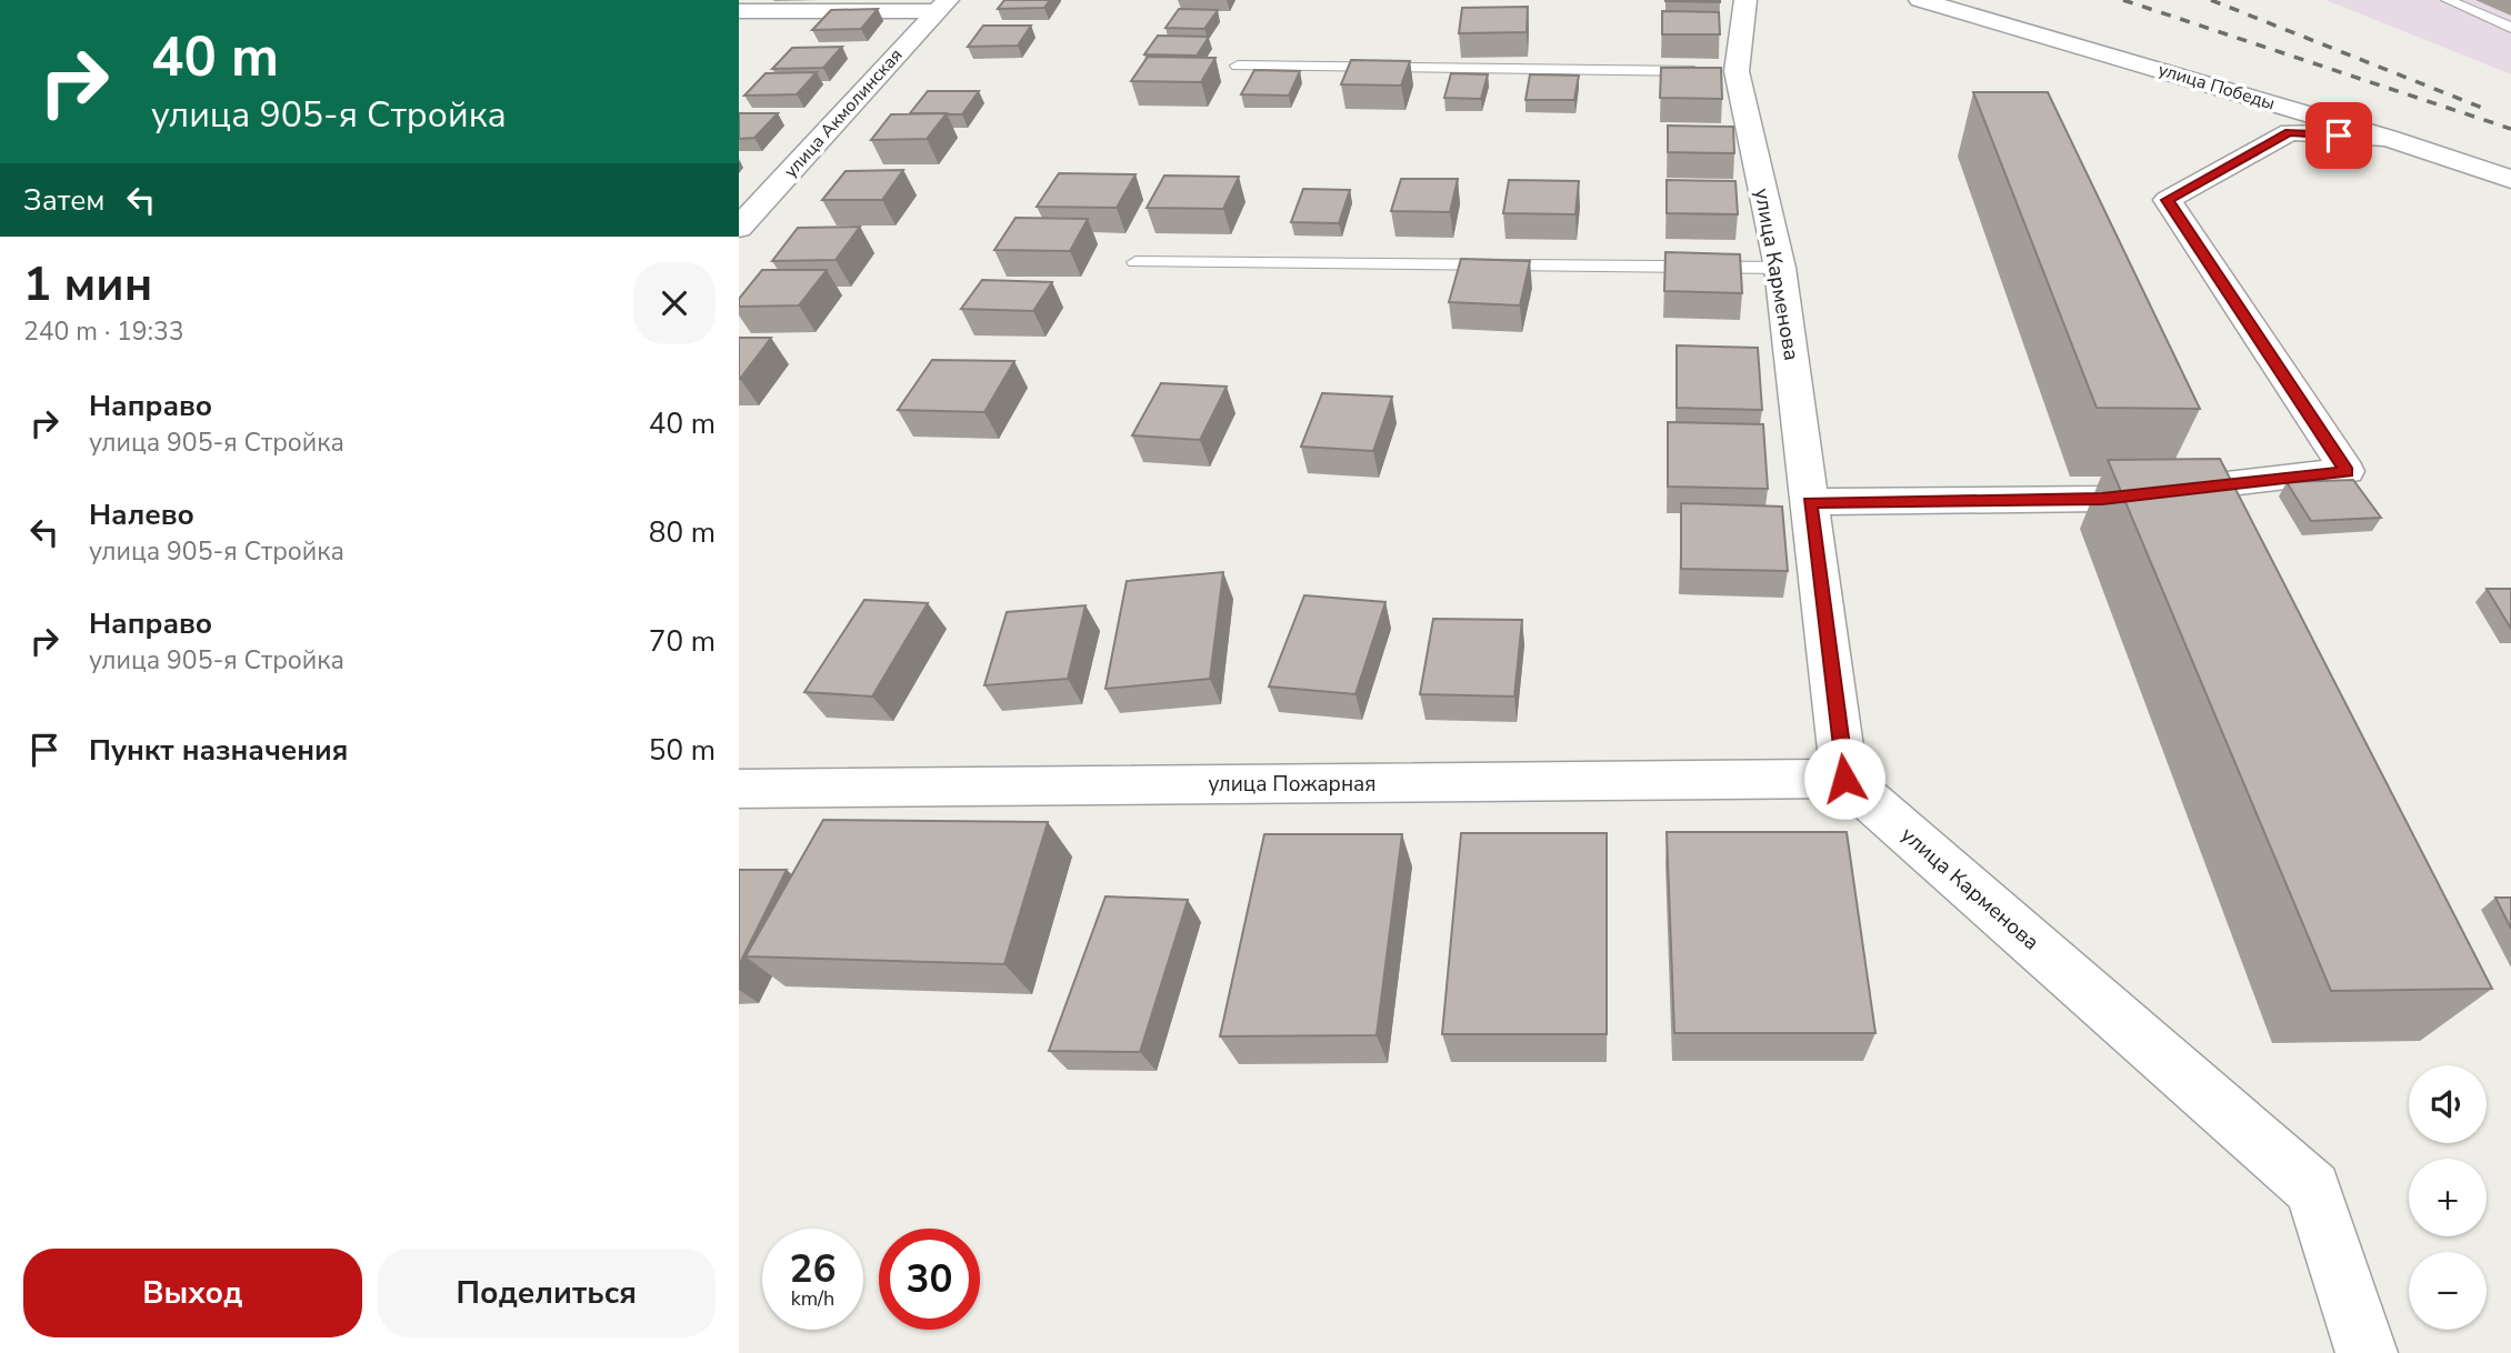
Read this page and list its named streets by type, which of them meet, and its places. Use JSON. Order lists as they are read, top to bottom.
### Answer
{
  "streets": {
    "street": [
      "улица Победы",
      "улица Акмолинская",
      "улица Карменова",
      "улица Пожарная"
    ]
  },
  "crossings": [
    ["улица Карменова", "улица Пожарная"]
  ],
  "page": {
    "turn": ["40 m", "улица 905-я Стройка"],
    "then": "Затем",
    "heading": ["1 мин", "240 m · 19:33"],
    "list": [
      {
        "name": "Направо",
        "note": "улица 905-я Стройка",
        "value": "40 m"
      },
      {
        "name": "Налево",
        "note": "улица 905-я Стройка",
        "value": "80 m"
      },
      {
        "name": "Направо",
        "note": "улица 905-я Стройка",
        "value": "70 m"
      },
      {
        "name": "Пункт назначения",
        "value": "50 m"
      }
    ],
    "map_buttons": ["+", "−"],
    "speed": "26 km/h",
    "limit": "30",
    "buttons": ["Выход", "Поделиться"]
  }
}
